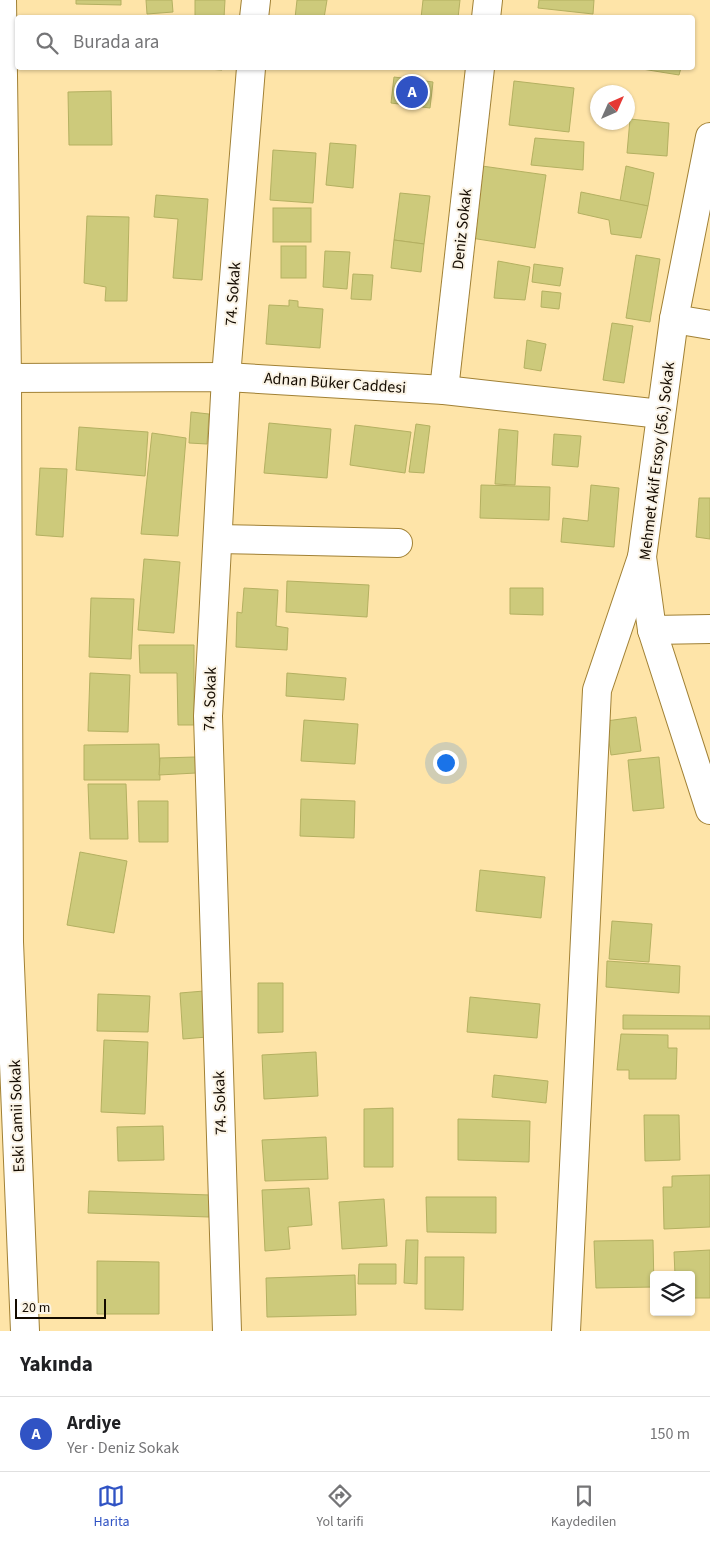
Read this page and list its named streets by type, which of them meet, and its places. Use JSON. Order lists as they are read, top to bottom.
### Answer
{
  "streets": {
    "street": [
      "Deniz Sokak",
      "74. Sokak",
      "Adnan Büker Caddesi",
      "Mehmet Akif Ersoy (56.) Sokak",
      "Eski Camii Sokak"
    ]
  },
  "crossings": [
    ["Deniz Sokak", "Adnan Büker Caddesi"],
    ["74. Sokak", "Adnan Büker Caddesi"],
    ["Adnan Büker Caddesi", "Mehmet Akif Ersoy (56.) Sokak"],
    ["Adnan Büker Caddesi", "Eski Camii Sokak"]
  ],
  "scale_bar": "20 m",
  "north": "top right",
  "page": {
    "search": "Burada ara",
    "pins": "A",
    "scale": "20 m",
    "heading": "Yakında",
    "list": [
      {
        "mark": "A",
        "name": "Ardiye",
        "note": "Yer · Deniz Sokak",
        "value": "150 m"
      }
    ],
    "nav": ["Harita", "Yol tarifi", "Kaydedilen"]
  }
}
